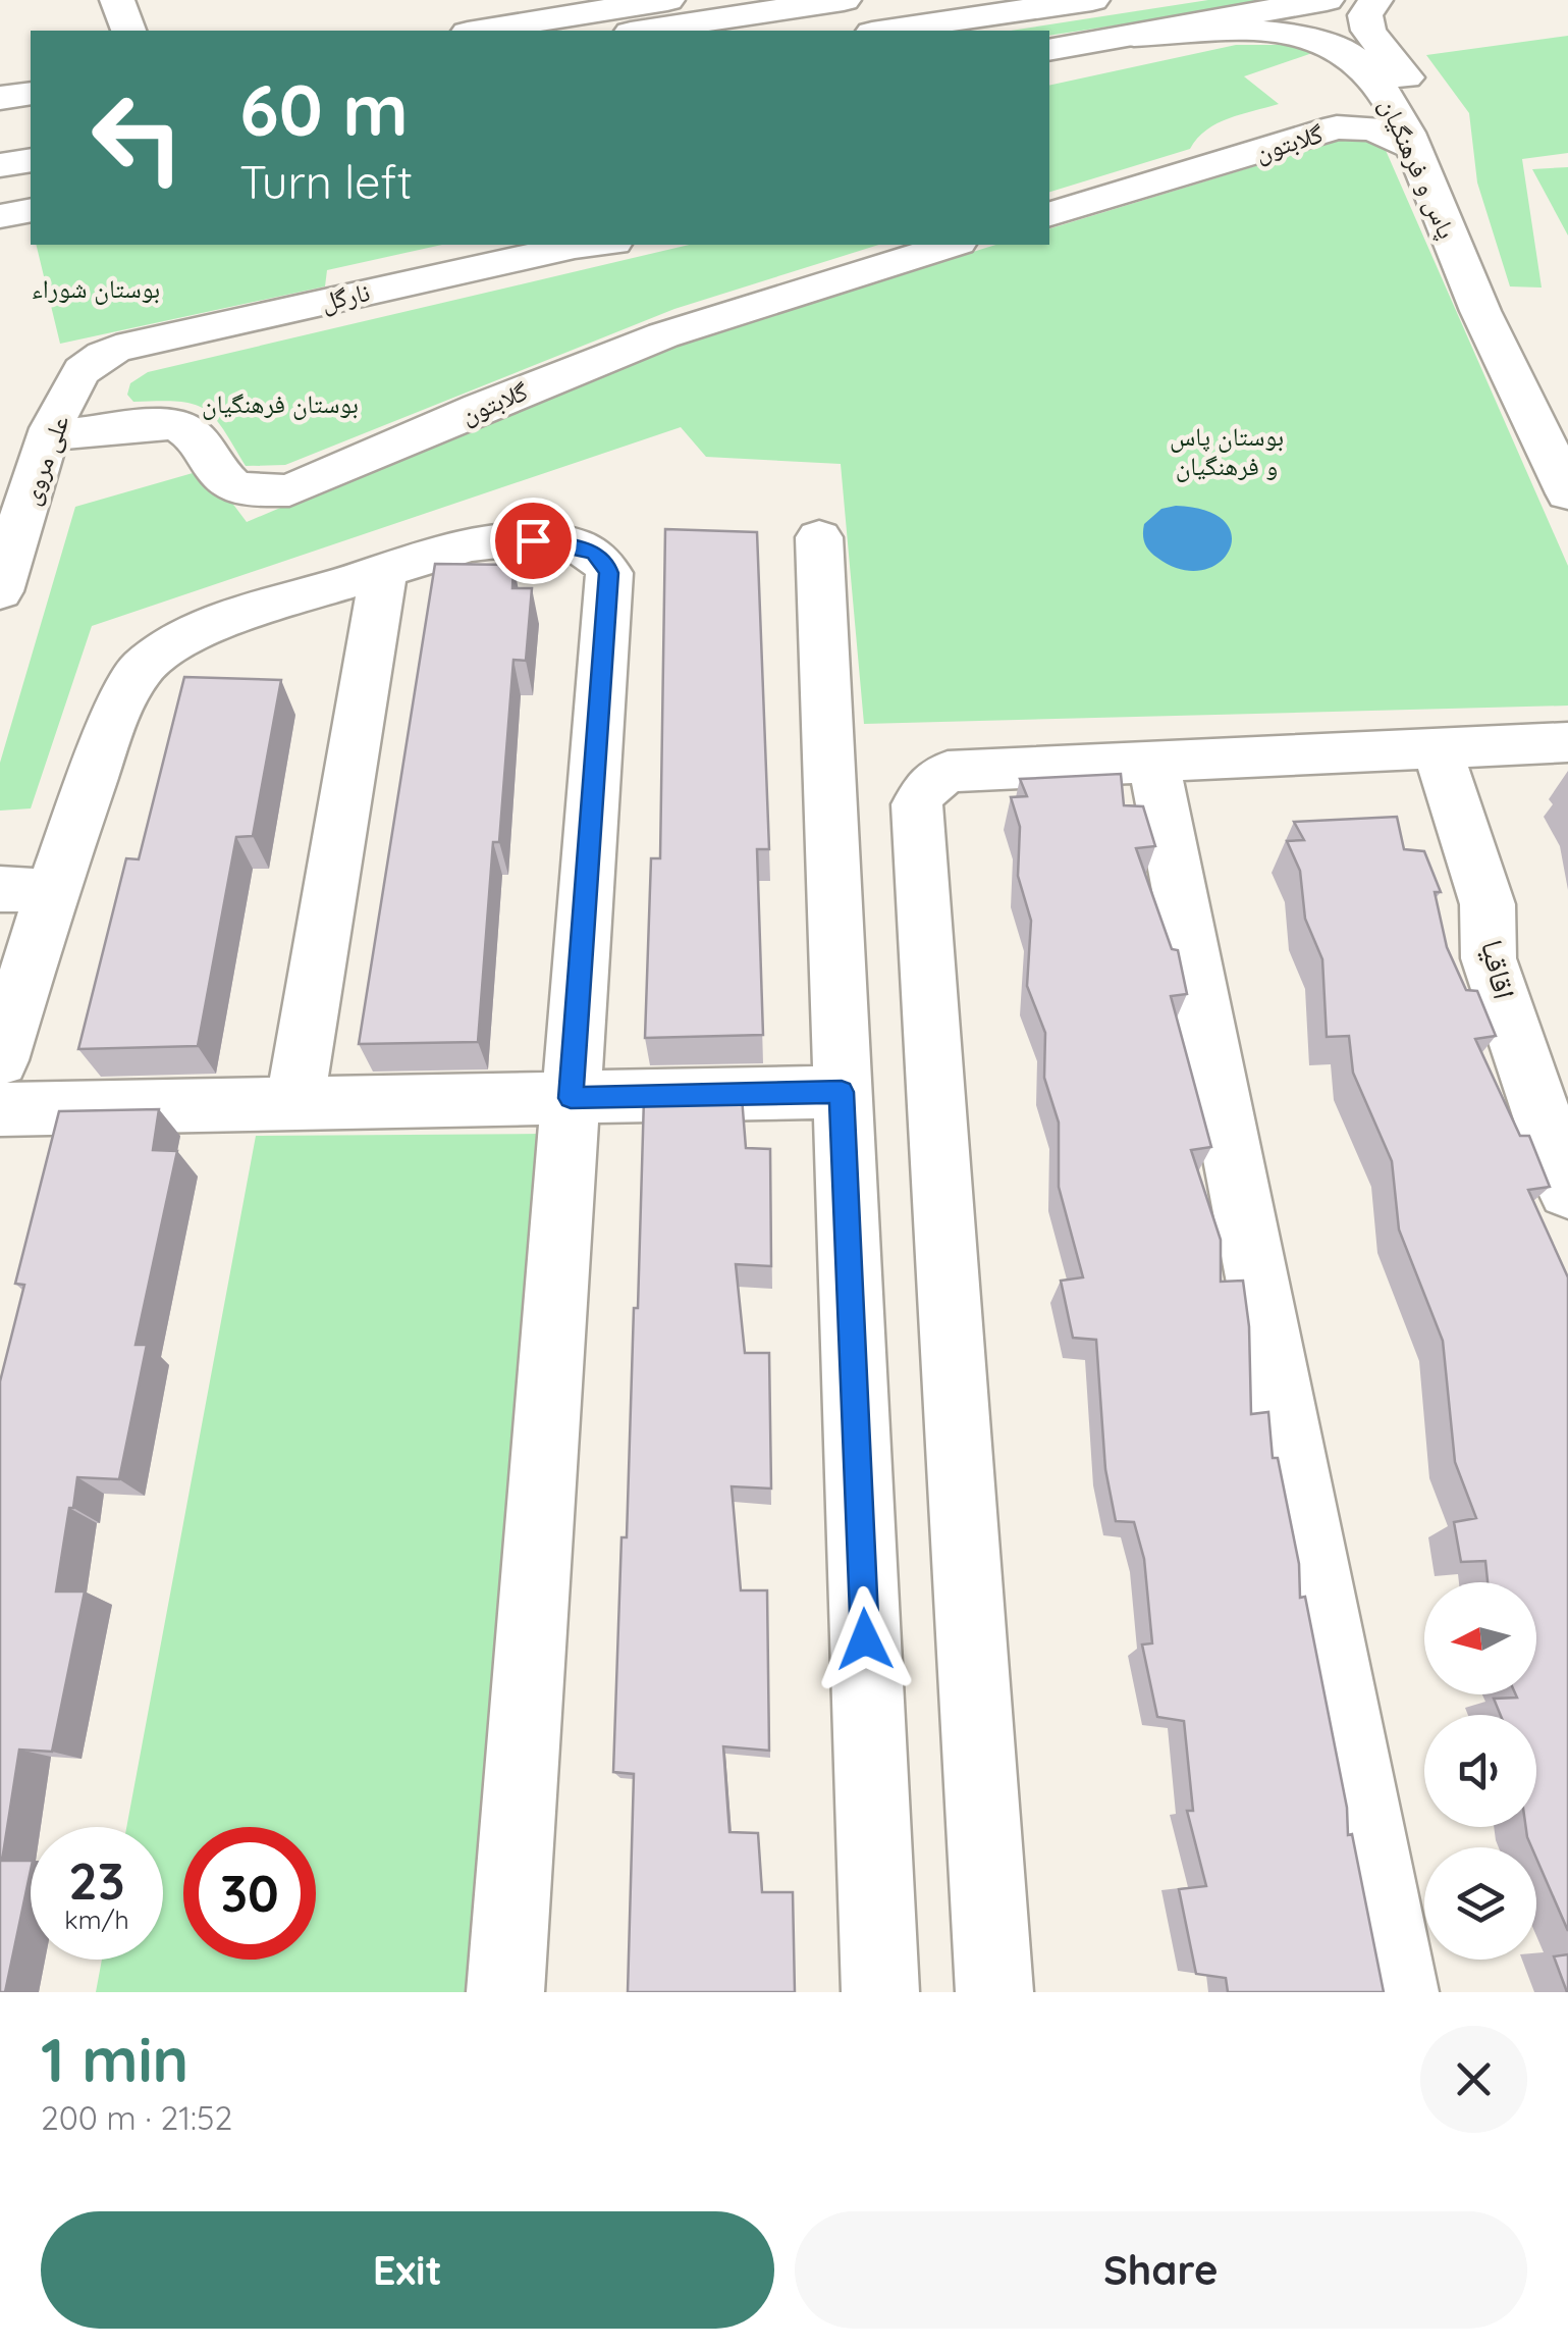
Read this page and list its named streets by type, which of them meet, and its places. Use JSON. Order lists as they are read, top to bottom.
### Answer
{
  "streets": {
    "main road": [
      "گلابتون",
      "پاس و فرهنگیان",
      "نارگل",
      "علی مروی",
      "اقاقیا"
    ]
  },
  "crossings": [
    ["گلابتون", "پاس و فرهنگیان"],
    ["گلابتون", "علی مروی"],
    ["نارگل", "علی مروی"]
  ],
  "parks": ["بوستان شوراء", "بوستان فرهنگیان", "بوستان پاس و فرهنگیان"],
  "north": "left",
  "page": {
    "turn": ["60 m", "Turn left"],
    "speed": "23 km/h",
    "limit": "30",
    "heading": ["1 min", "200 m · 21:52"],
    "buttons": ["Exit", "Share"]
  }
}
